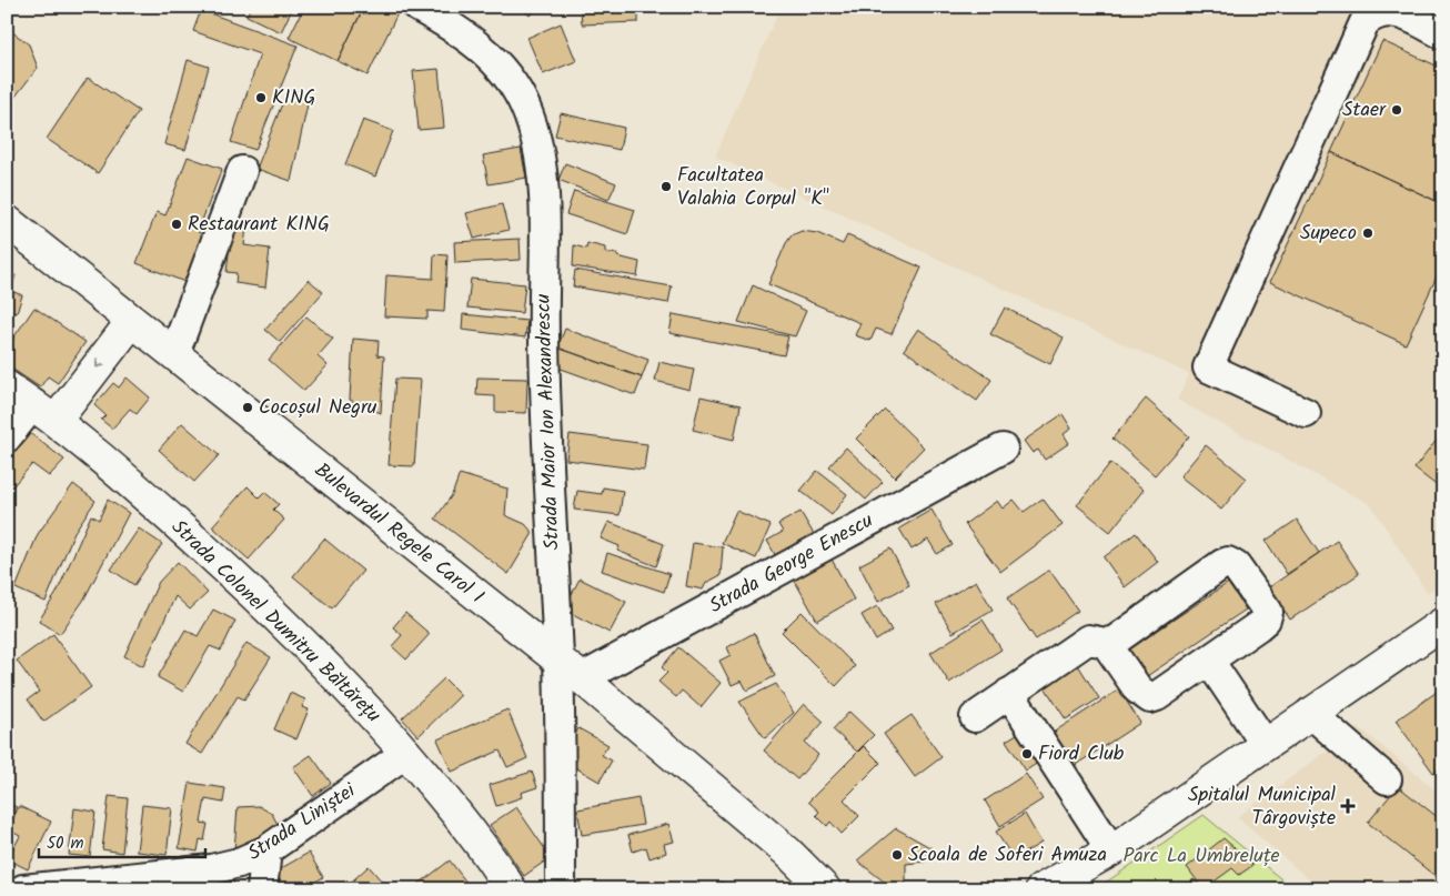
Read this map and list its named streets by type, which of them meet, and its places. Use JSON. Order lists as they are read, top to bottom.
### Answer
{
  "streets": {
    "main road": ["Bulevardul Regele Carol I", "Strada Colonel Dumitru Băltărețu"],
    "street": ["Strada Maior Ion Alexandrescu", "Strada George Enescu", "Strada Liniștei"]
  },
  "crossings": [
    ["Strada Maior Ion Alexandrescu", "Bulevardul Regele Carol I"],
    ["Bulevardul Regele Carol I", "Strada George Enescu"],
    ["Strada Colonel Dumitru Băltărețu", "Strada Liniștei"]
  ],
  "parks": ["Parc La Umbreluțe"],
  "places": {
    "other": [
      "KING",
      "Staer",
      "Facultatea Valahia Corpul \"K\"",
      "Restaurant KING",
      "Supeco",
      "Cocoșul Negru",
      "Fiord Club",
      "Scoala de Soferi Amuza"
    ],
    "health": ["Spitalul Municipal Târgoviște"]
  },
  "scale_bar": "50 m"
}
